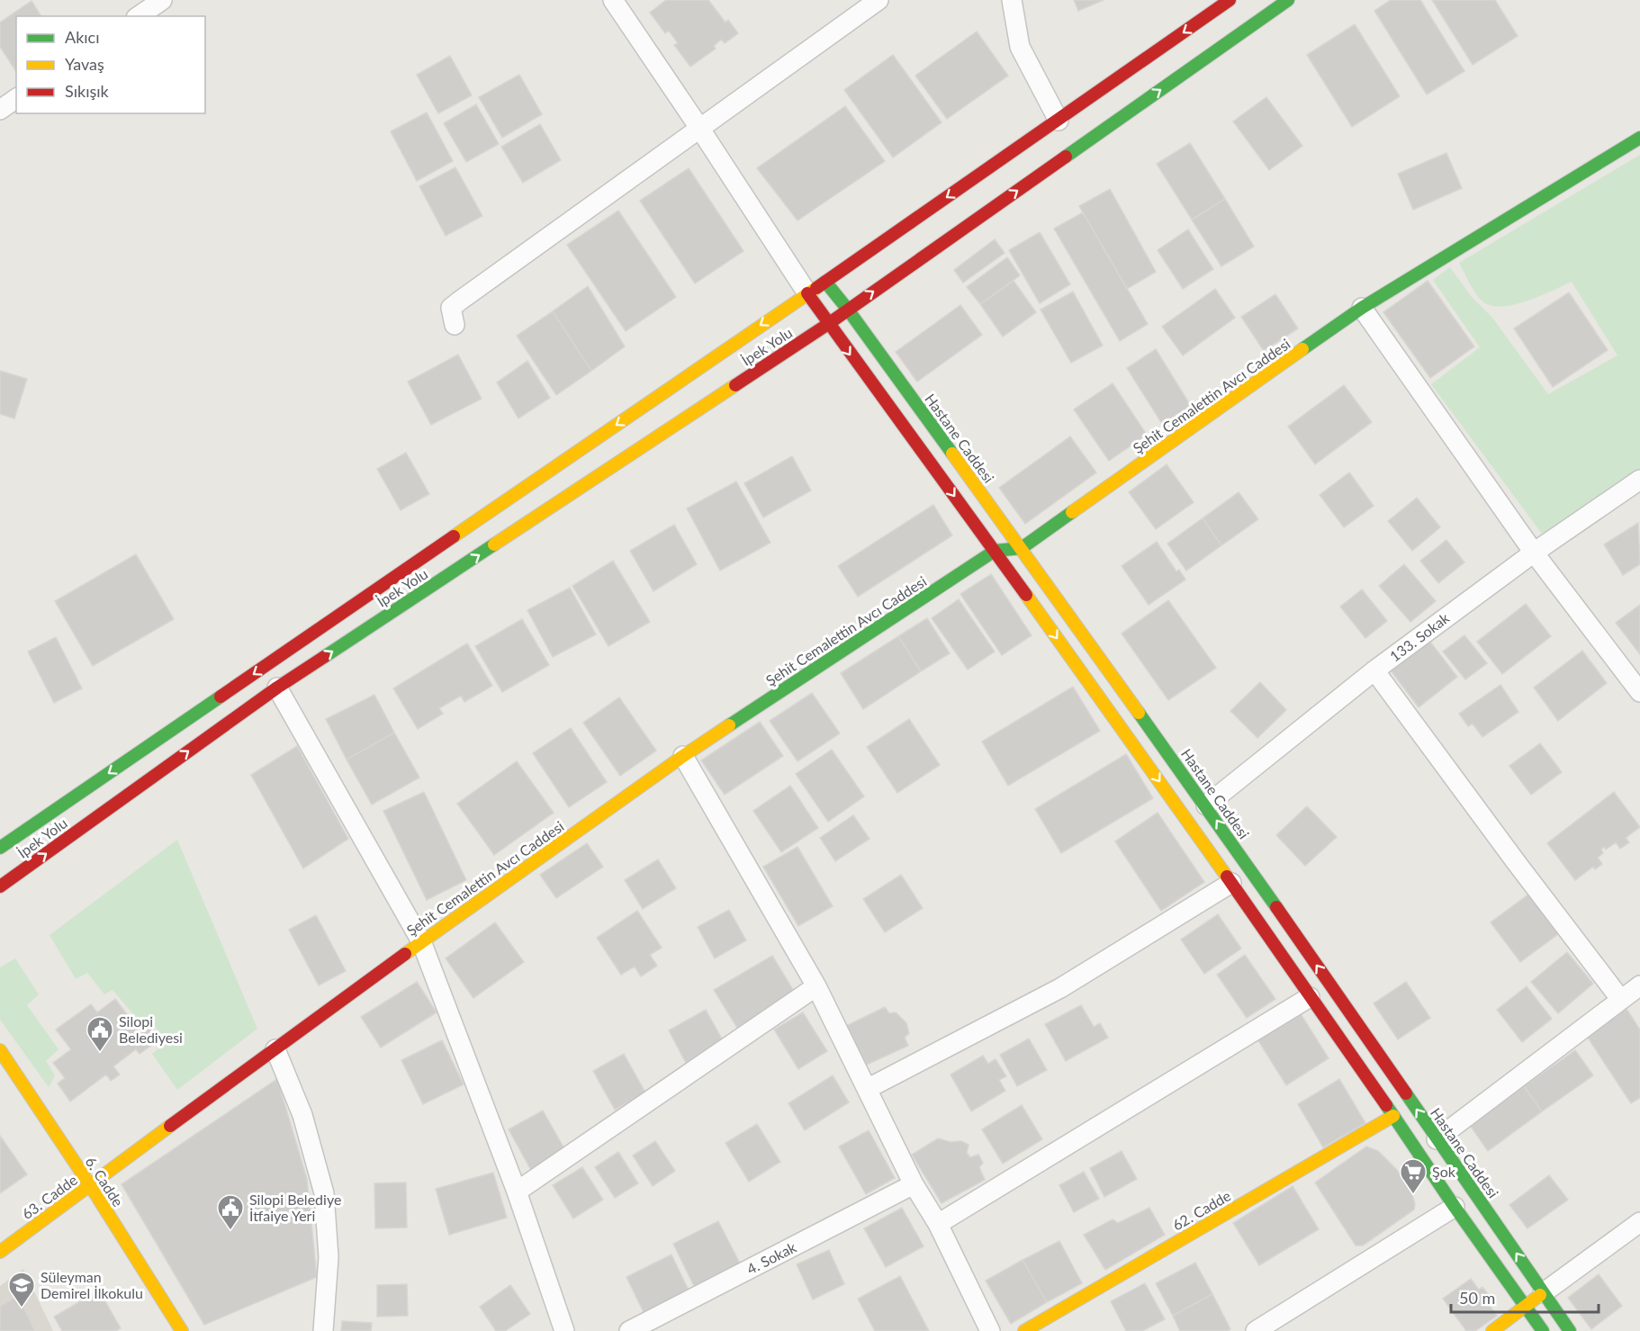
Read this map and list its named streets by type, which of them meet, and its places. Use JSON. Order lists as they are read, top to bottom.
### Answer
{
  "streets": {
    "main road": [
      "İpek Yolu",
      "Şehit Cemalettin Avcı Caddesi",
      "Hastane Caddesi",
      "6. Cadde",
      "63. Cadde",
      "62. Cadde"
    ],
    "street": ["133. Sokak", "4. Sokak"]
  },
  "crossings": [
    ["İpek Yolu", "Hastane Caddesi"],
    ["Şehit Cemalettin Avcı Caddesi", "Hastane Caddesi"],
    ["Şehit Cemalettin Avcı Caddesi", "6. Cadde"],
    ["Şehit Cemalettin Avcı Caddesi", "63. Cadde"],
    ["Hastane Caddesi", "133. Sokak"],
    ["6. Cadde", "63. Cadde"]
  ],
  "places": {
    "public building": ["Silopi Belediyesi", "Silopi Belediye İtfaiye Yeri"],
    "supermarket": ["Şok"],
    "school or university": ["Süleyman Demirel İlkokulu"]
  },
  "legend": ["Akıcı", "Yavaş", "Sıkışık"],
  "scale_bar": "50 m"
}
